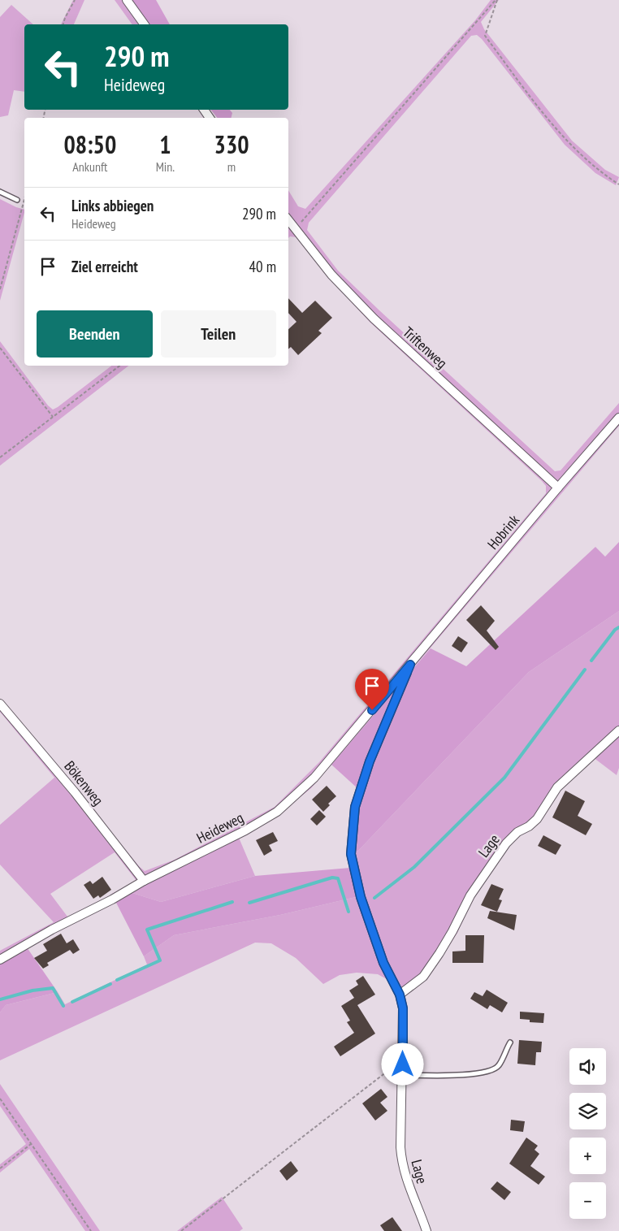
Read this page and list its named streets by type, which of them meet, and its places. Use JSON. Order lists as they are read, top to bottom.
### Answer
{
  "streets": {
    "street": [
      "Triftenweg",
      "Hobrink",
      "Bökenweg",
      "Heideweg",
      "Lage"
    ]
  },
  "crossings": [
    ["Triftenweg", "Hobrink"],
    ["Hobrink", "Heideweg"],
    ["Hobrink", "Lage"],
    ["Bökenweg", "Heideweg"],
    ["Heideweg", "Lage"]
  ],
  "page": {
    "turn": ["290 m", "Heideweg"],
    "eta": [
      "08:50",
      "Ankunft",
      "1",
      "Min.",
      "330",
      "m"
    ],
    "list": [
      {
        "name": "Links abbiegen",
        "note": "Heideweg",
        "value": "290 m"
      },
      {
        "name": "Ziel erreicht",
        "value": "40 m"
      }
    ],
    "buttons": ["Beenden", "Teilen"],
    "map_buttons": ["+", "−"]
  }
}
